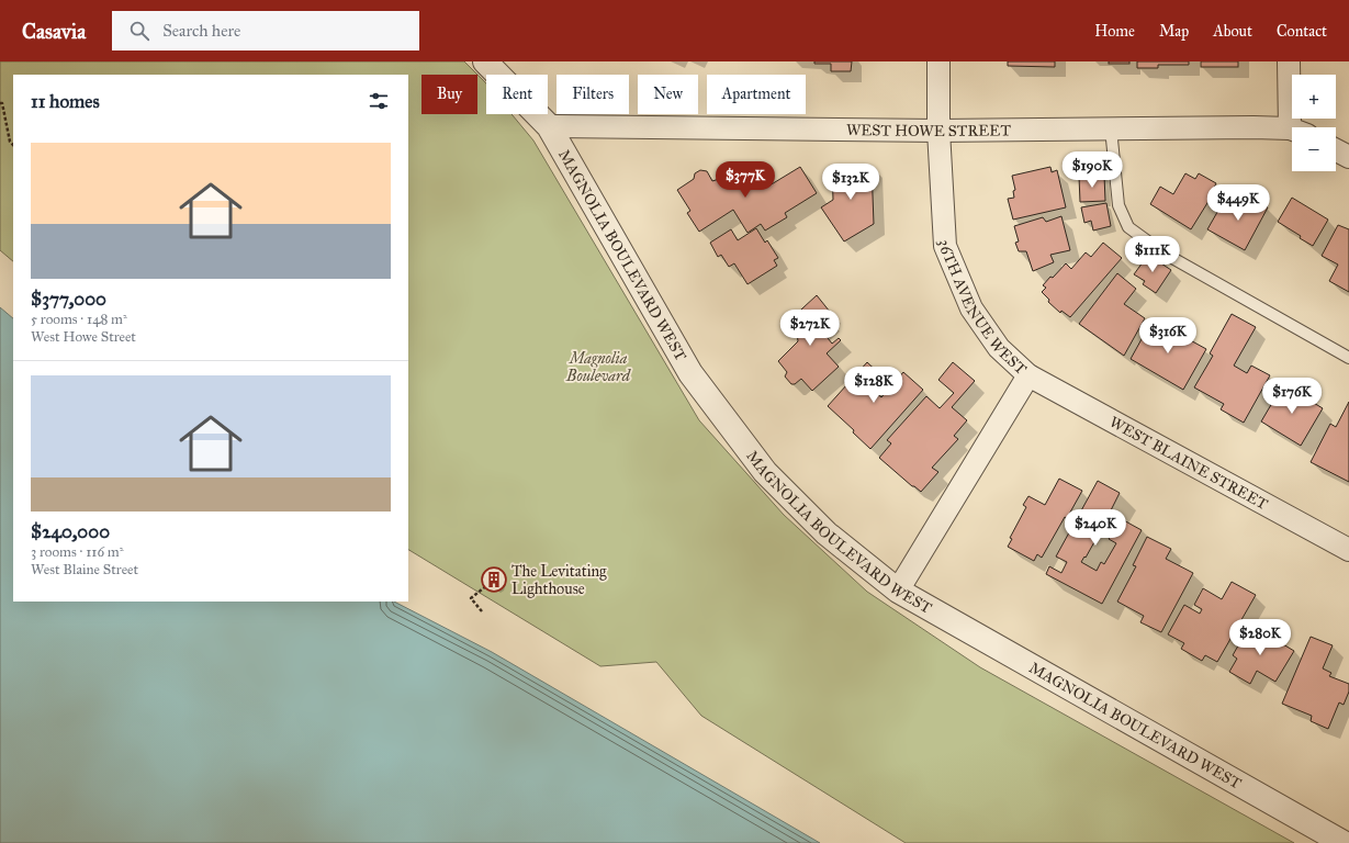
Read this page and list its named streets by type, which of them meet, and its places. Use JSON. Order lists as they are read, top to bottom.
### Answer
{
  "streets": {
    "street": [
      "WEST HOWE STREET",
      "MAGNOLIA BOULEVARD WEST",
      "36TH AVENUE WEST",
      "WEST BLAINE STREET"
    ]
  },
  "crossings": [
    ["WEST HOWE STREET", "MAGNOLIA BOULEVARD WEST"],
    ["WEST HOWE STREET", "36TH AVENUE WEST"],
    ["MAGNOLIA BOULEVARD WEST", "36TH AVENUE WEST"],
    ["36TH AVENUE WEST", "WEST BLAINE STREET"]
  ],
  "parks": ["Magnolia Boulevard"],
  "places": {
    "building": ["The Levitating Lighthouse"]
  },
  "page": {
    "header": "Casavia",
    "search": "Search here",
    "nav": [
      "Home",
      "Map",
      "About",
      "Contact"
    ],
    "map_buttons": ["+", "−"],
    "chip": [
      "Buy",
      "Rent",
      "Filters",
      "New",
      "Apartment"
    ],
    "heading": "11 homes",
    "list": [
      {
        "name": "$377,000",
        "note": "5 rooms · 148 m² · West Howe Street"
      },
      {
        "name": "$240,000",
        "note": "3 rooms · 116 m² · West Blaine Street"
      }
    ],
    "price": [
      "$190K",
      "$377K",
      "$132K",
      "$449K",
      "$111K",
      "$272K",
      "$316K",
      "$128K",
      "$176K",
      "$240K",
      "$280K"
    ]
  }
}
